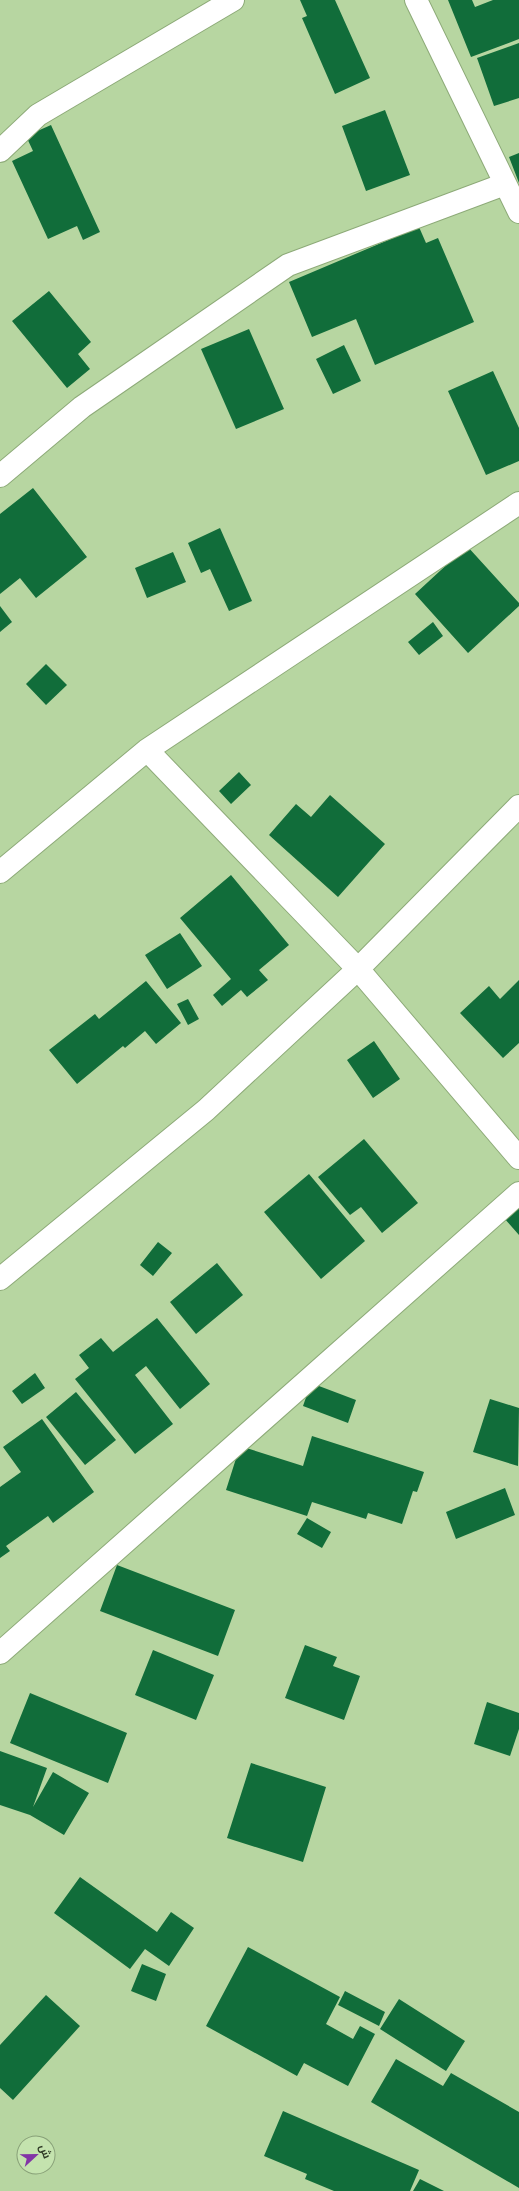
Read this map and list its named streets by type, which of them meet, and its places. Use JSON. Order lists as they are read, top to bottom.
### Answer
{
  "north": "right"
}
